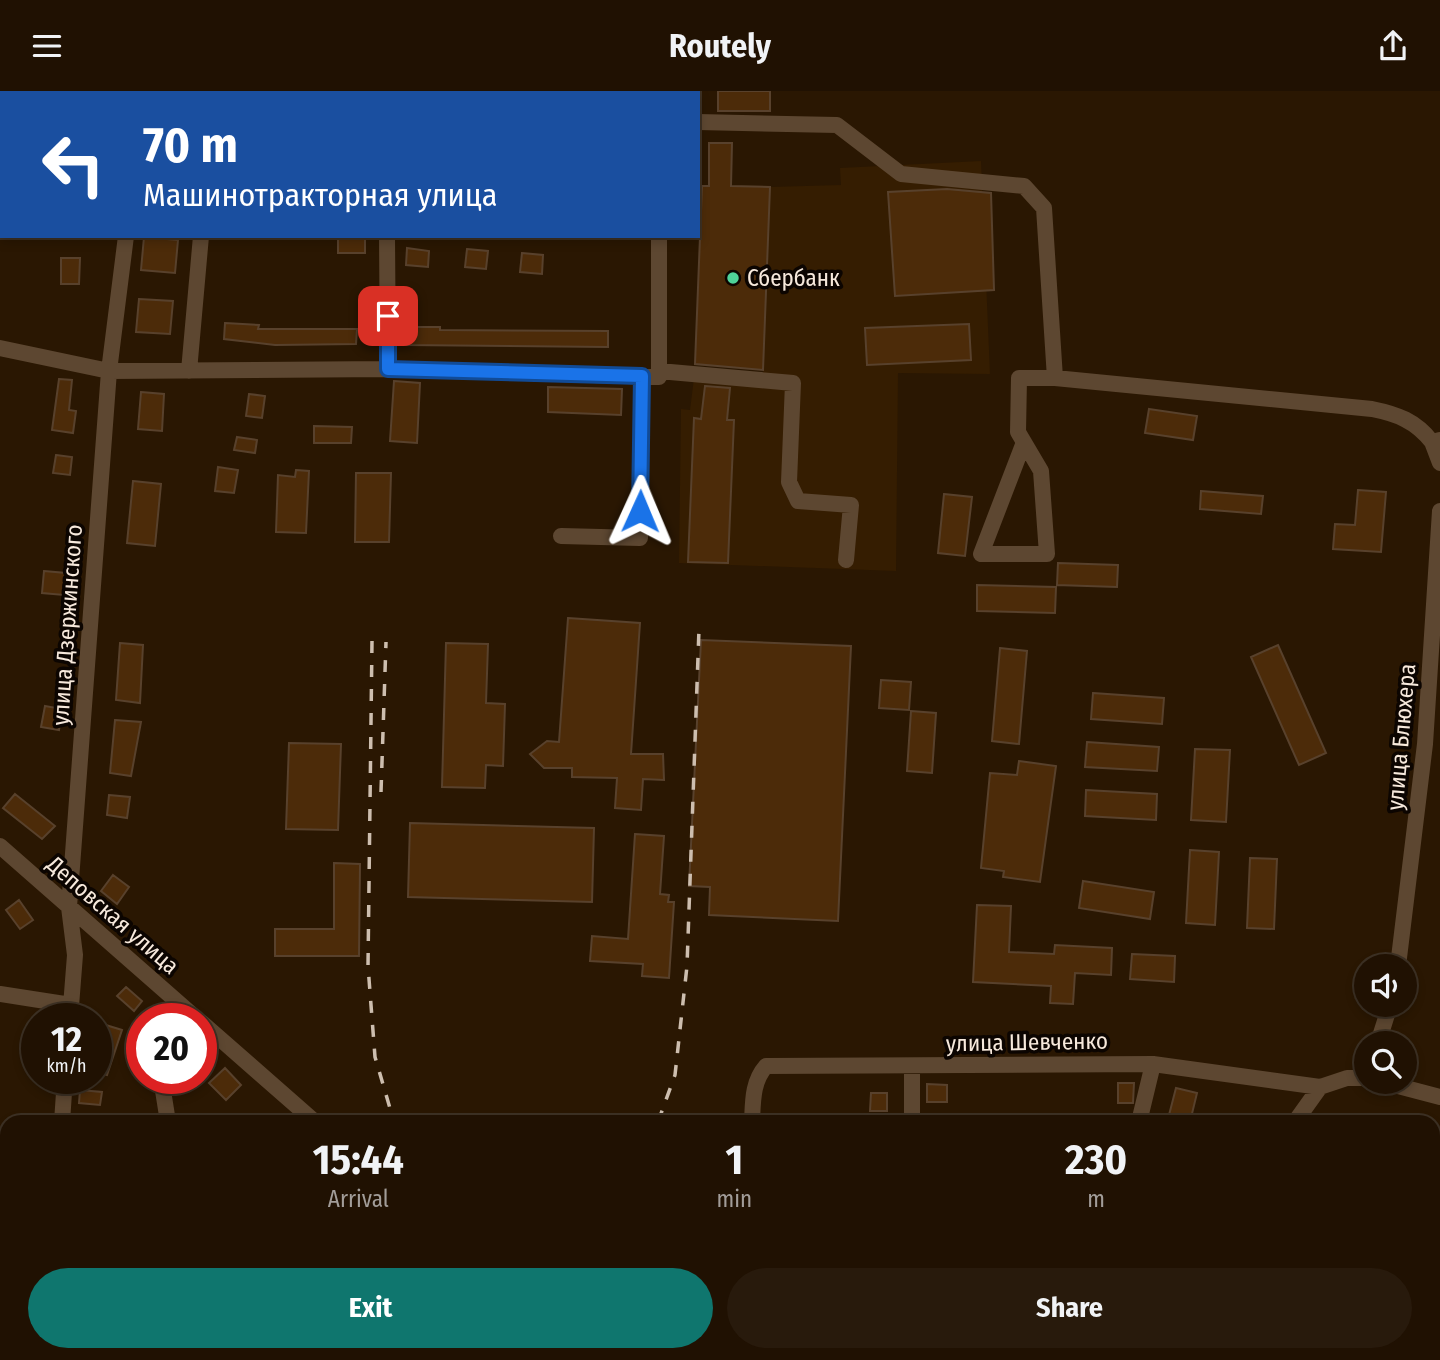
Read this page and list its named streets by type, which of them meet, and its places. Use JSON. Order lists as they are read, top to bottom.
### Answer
{
  "streets": {
    "street": [
      "улица Дзержинского",
      "улица Блюхера",
      "Деповская улица",
      "улица Шевченко"
    ]
  },
  "crossings": [
    ["улица Дзержинского", "Деповская улица"]
  ],
  "places": ["Сбербанк"],
  "page": {
    "header": "Routely",
    "turn": ["70 m", "Машинотракторная улица"],
    "speed": "12 km/h",
    "limit": "20",
    "eta": [
      "15:44",
      "Arrival",
      "1",
      "min",
      "230",
      "m"
    ],
    "buttons": ["Exit", "Share"]
  }
}
